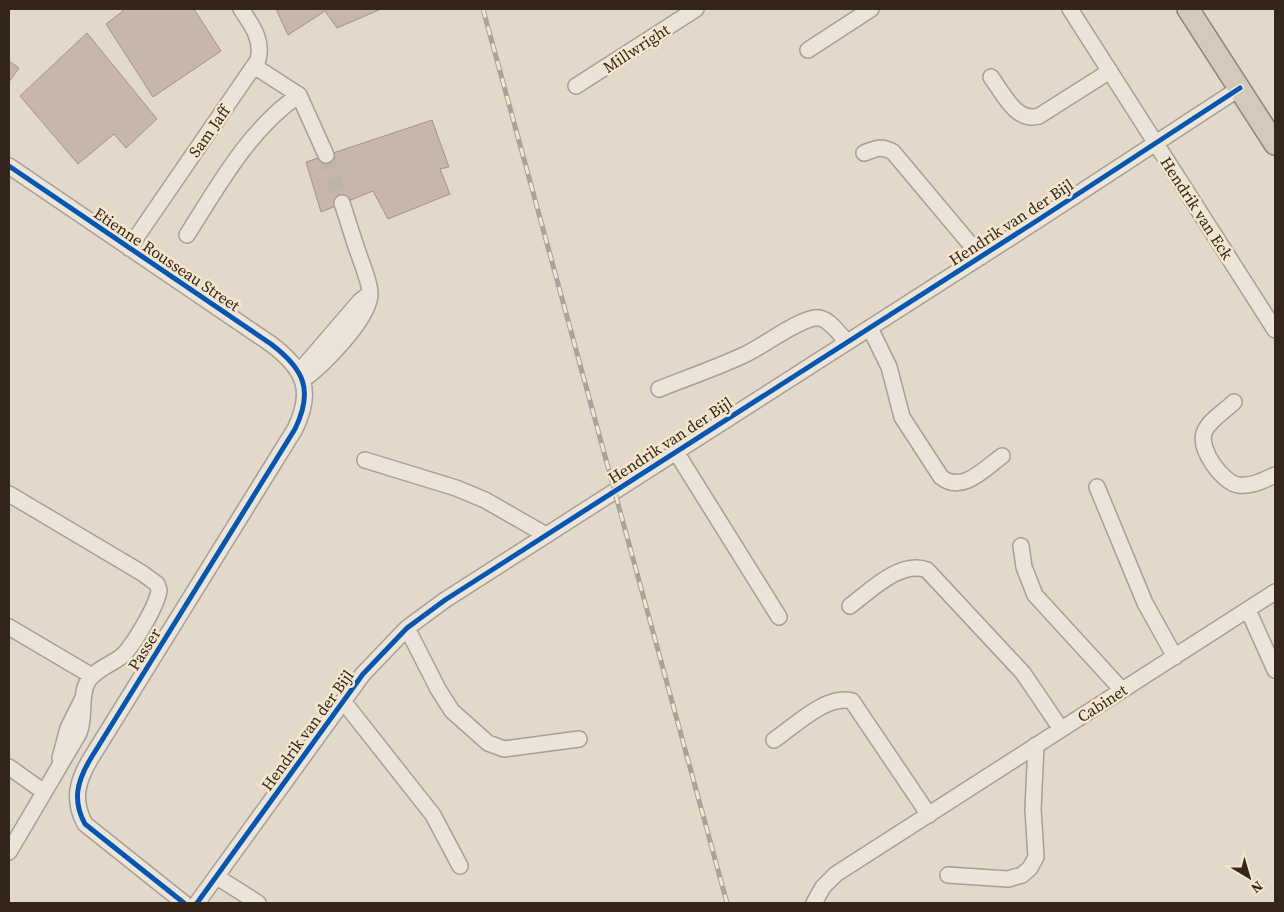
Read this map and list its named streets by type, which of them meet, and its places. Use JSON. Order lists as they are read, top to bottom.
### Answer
{
  "streets": {
    "street": [
      "Millwright",
      "Sam Jaff",
      "Hendrik van Eck",
      "Hendrik van der Bijl",
      "Etienne Rousseau Street",
      "Passer",
      "Cabinet"
    ]
  },
  "crossings": [
    ["Sam Jaff", "Etienne Rousseau Street"],
    ["Hendrik van Eck", "Hendrik van der Bijl"],
    ["Etienne Rousseau Street", "Passer"]
  ],
  "north": "bottom right"
}
